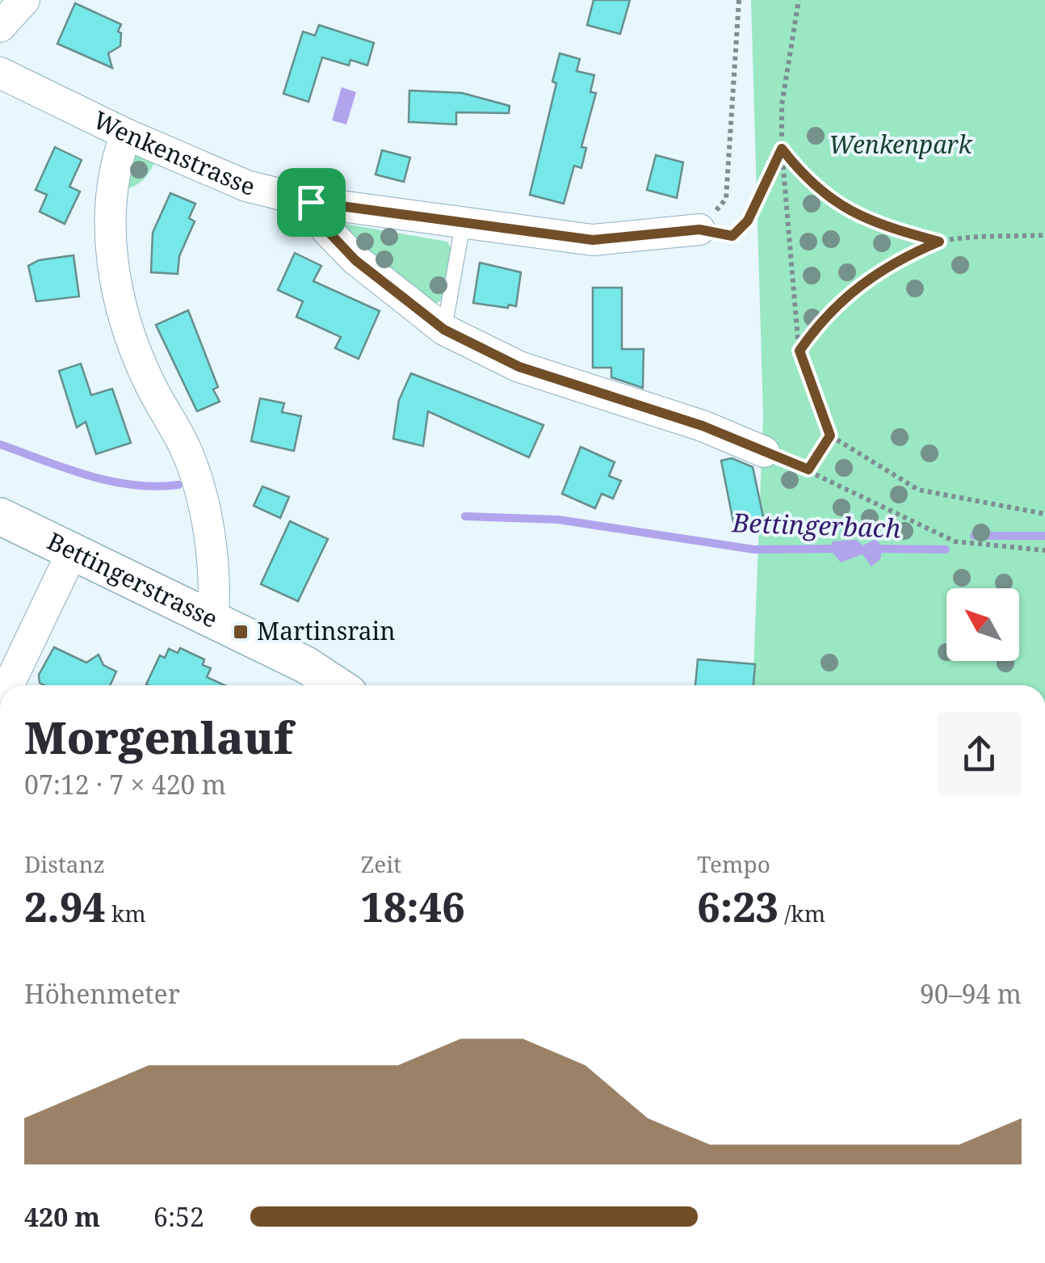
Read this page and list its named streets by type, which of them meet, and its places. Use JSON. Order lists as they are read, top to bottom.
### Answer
{
  "streets": {
    "street": ["Wenkenstrasse", "Bettingerstrasse"]
  },
  "water": ["Bettingerbach"],
  "parks": ["Wenkenpark"],
  "places": {
    "transit": ["Martinsrain"]
  },
  "north": "top left",
  "page": {
    "heading": ["Morgenlauf", "07:12 · 7 × 420 m"],
    "stats": [
      ["Distanz", "2.94 km"],
      ["Zeit", "18:46"],
      ["Tempo", "6:23 /km"]
    ],
    "chart": ["Höhenmeter", "90–94 m"],
    "list": [
      {
        "name": "420 m",
        "note": "6:52"
      }
    ]
  }
}
